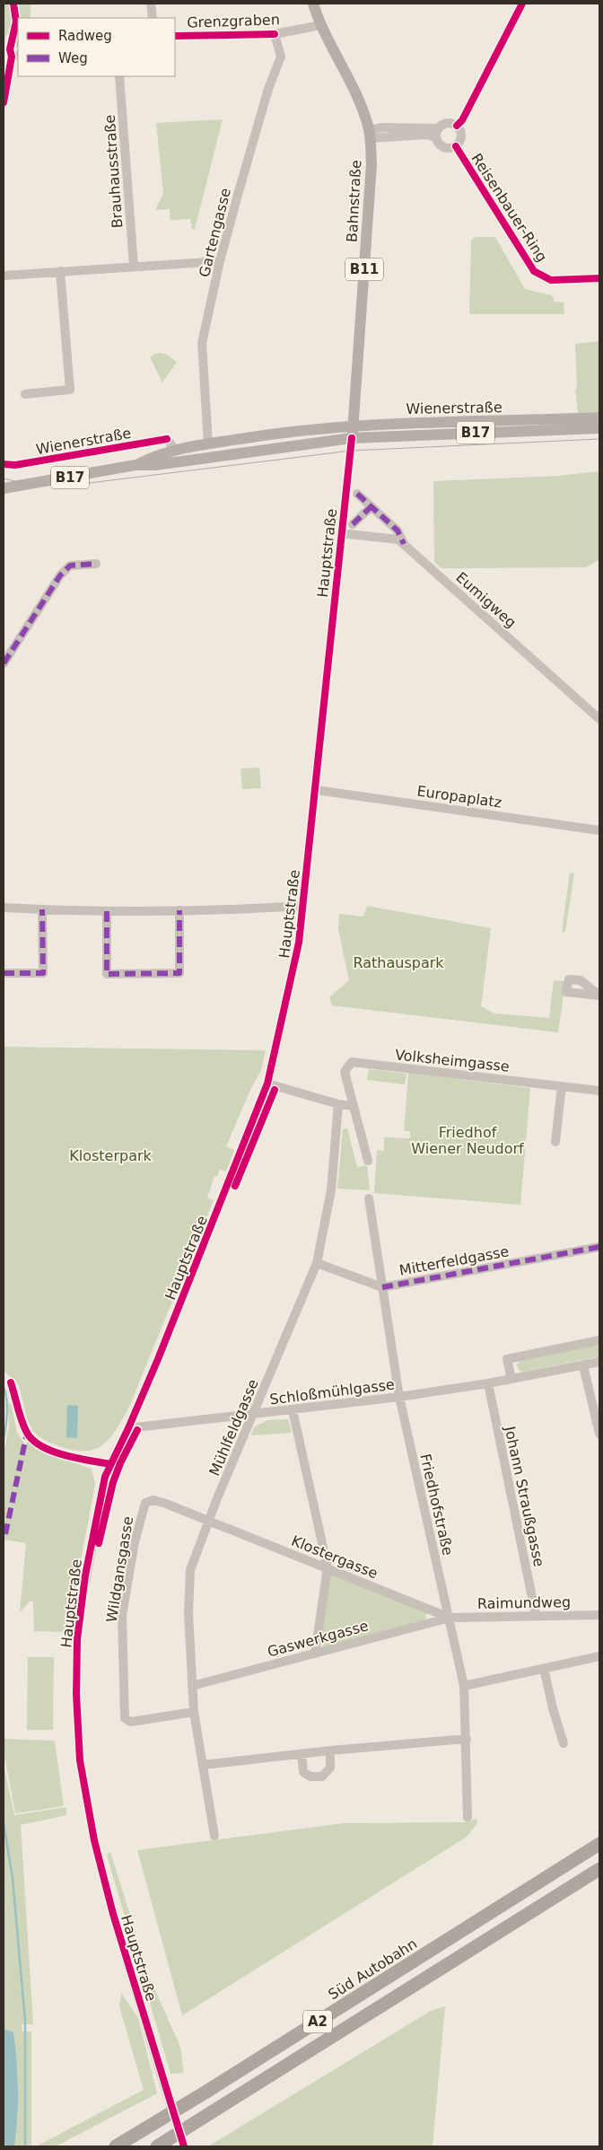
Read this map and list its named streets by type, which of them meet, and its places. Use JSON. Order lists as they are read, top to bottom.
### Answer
{
  "streets": {
    "highway": ["Süd Autobahn", "A2"],
    "main road": [
      "Bahnstraße",
      "B11",
      "Wienerstraße",
      "B17"
    ],
    "street": [
      "Grenzgraben",
      "Brauhausstraße",
      "Reisenbauer-Ring",
      "Gartengasse",
      "Hauptstraße",
      "Eumigweg",
      "Europaplatz",
      "Volksheimgasse",
      "Mitterfeldgasse",
      "Schloßmühlgasse",
      "Mühlfeldgasse",
      "Johann Straußgasse",
      "Friedhofstraße",
      "Klostergasse",
      "Wildgansgasse",
      "Raimundweg",
      "Gaswerkgasse"
    ]
  },
  "crossings": [
    ["Grenzgraben", "Bahnstraße"],
    ["Grenzgraben", "Gartengasse"],
    ["Bahnstraße", "Reisenbauer-Ring"],
    ["Bahnstraße", "Wienerstraße"],
    ["Bahnstraße", "Hauptstraße"],
    ["Gartengasse", "Wienerstraße"],
    ["Wienerstraße", "Hauptstraße"],
    ["Hauptstraße", "Eumigweg"],
    ["Hauptstraße", "Europaplatz"],
    ["Hauptstraße", "Schloßmühlgasse"],
    ["Mitterfeldgasse", "Mühlfeldgasse"],
    ["Mitterfeldgasse", "Friedhofstraße"],
    ["Schloßmühlgasse", "Mühlfeldgasse"],
    ["Schloßmühlgasse", "Johann Straußgasse"],
    ["Schloßmühlgasse", "Friedhofstraße"],
    ["Mühlfeldgasse", "Klostergasse"],
    ["Mühlfeldgasse", "Wildgansgasse"],
    ["Mühlfeldgasse", "Gaswerkgasse"],
    ["Johann Straußgasse", "Raimundweg"],
    ["Friedhofstraße", "Klostergasse"],
    ["Friedhofstraße", "Raimundweg"],
    ["Friedhofstraße", "Gaswerkgasse"],
    ["Klostergasse", "Wildgansgasse"],
    ["Klostergasse", "Raimundweg"],
    ["Klostergasse", "Gaswerkgasse"],
    ["Raimundweg", "Gaswerkgasse"]
  ],
  "parks": ["Rathauspark", "Friedhof Wiener Neudorf", "Klosterpark"],
  "legend": ["Radweg", "Weg"]
}
